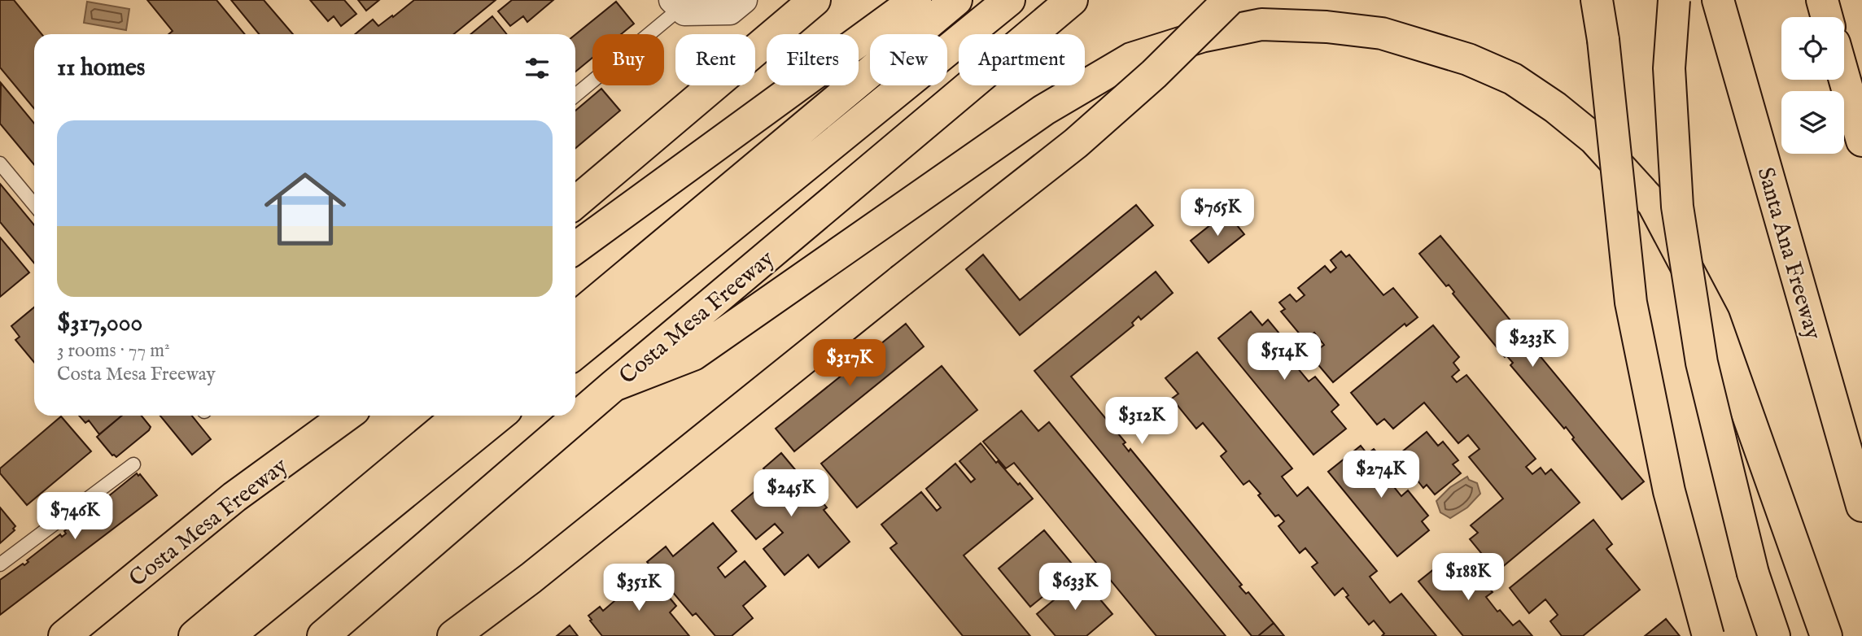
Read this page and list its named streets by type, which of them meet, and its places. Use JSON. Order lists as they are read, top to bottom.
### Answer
{
  "streets": {
    "highway": ["Santa Ana Freeway", "Costa Mesa Freeway"]
  },
  "page": {
    "chip": [
      "Buy",
      "Rent",
      "Filters",
      "New",
      "Apartment"
    ],
    "heading": "11 homes",
    "list": [
      {
        "name": "$317,000",
        "note": "3 rooms · 77 m² · Costa Mesa Freeway"
      }
    ],
    "price": [
      "$765K",
      "$233K",
      "$514K",
      "$317K",
      "$312K",
      "$274K",
      "$245K",
      "$746K",
      "$188K",
      "$633K",
      "$351K"
    ]
  }
}
